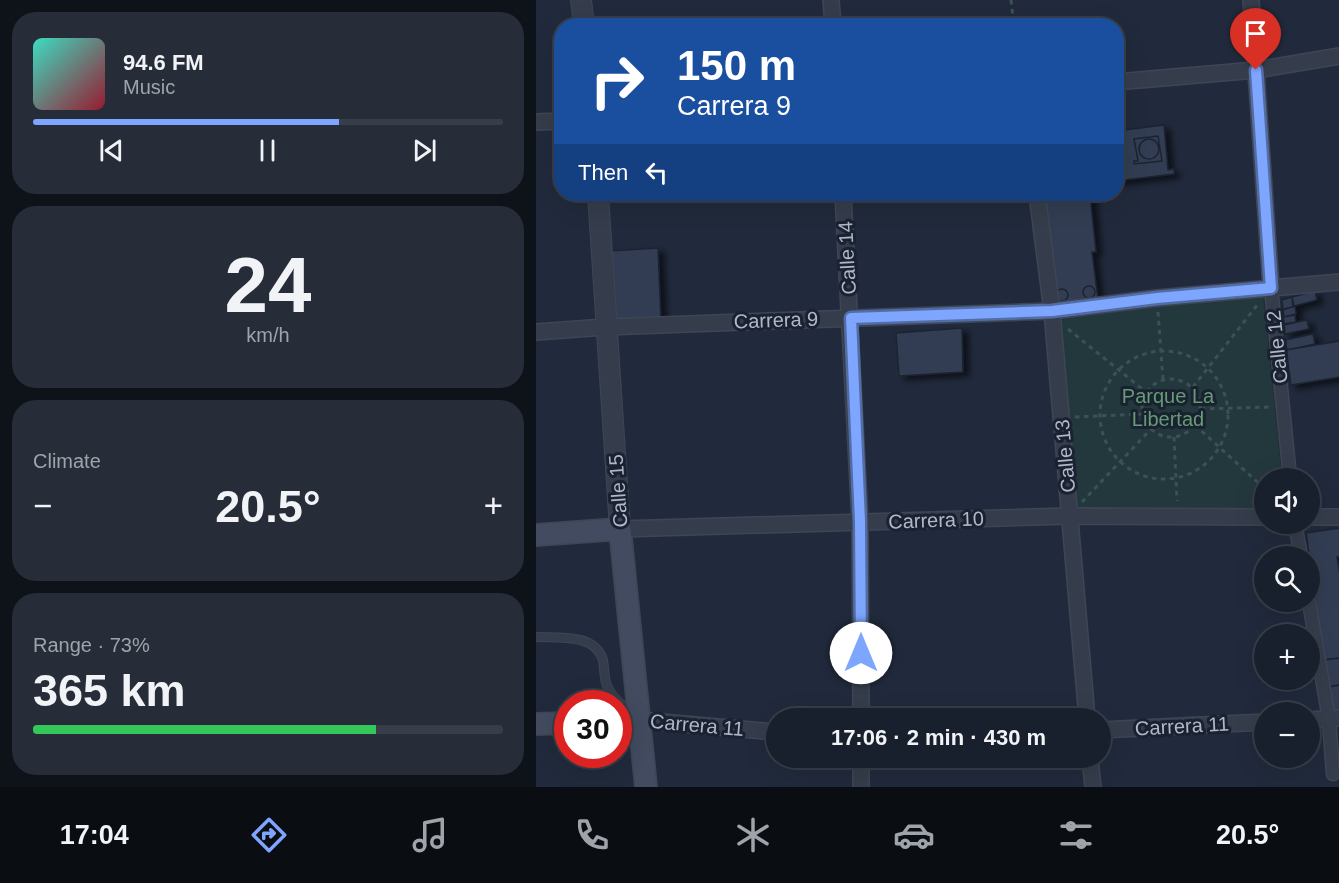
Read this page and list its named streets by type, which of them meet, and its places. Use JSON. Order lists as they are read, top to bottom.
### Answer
{
  "streets": {
    "main road": ["Calle 15", "Carrera 10"],
    "street": [
      "Calle 14",
      "Carrera 9",
      "Calle 12",
      "Calle 13",
      "Carrera 11"
    ]
  },
  "crossings": [
    ["Calle 14", "Carrera 9"],
    ["Calle 14", "Carrera 10"],
    ["Carrera 9", "Calle 12"],
    ["Carrera 9", "Calle 13"],
    ["Carrera 9", "Calle 15"],
    ["Calle 13", "Carrera 10"],
    ["Calle 15", "Carrera 10"]
  ],
  "parks": ["Parque La Libertad"],
  "page": {
    "turn": ["150 m", "Carrera 9"],
    "song": ["94.6 FM", "Music"],
    "then": "Then",
    "tile": [
      ["24", "km/h"],
      "Climate",
      ["Range · 73%", "365 km"]
    ],
    "map_buttons": ["+", "−"],
    "heat": ["−", "20.5°", "+"],
    "limit": "30",
    "trip": "17:06 · 2 min · 430 m",
    "tabs": ["17:04", "20.5°"]
  }
}
